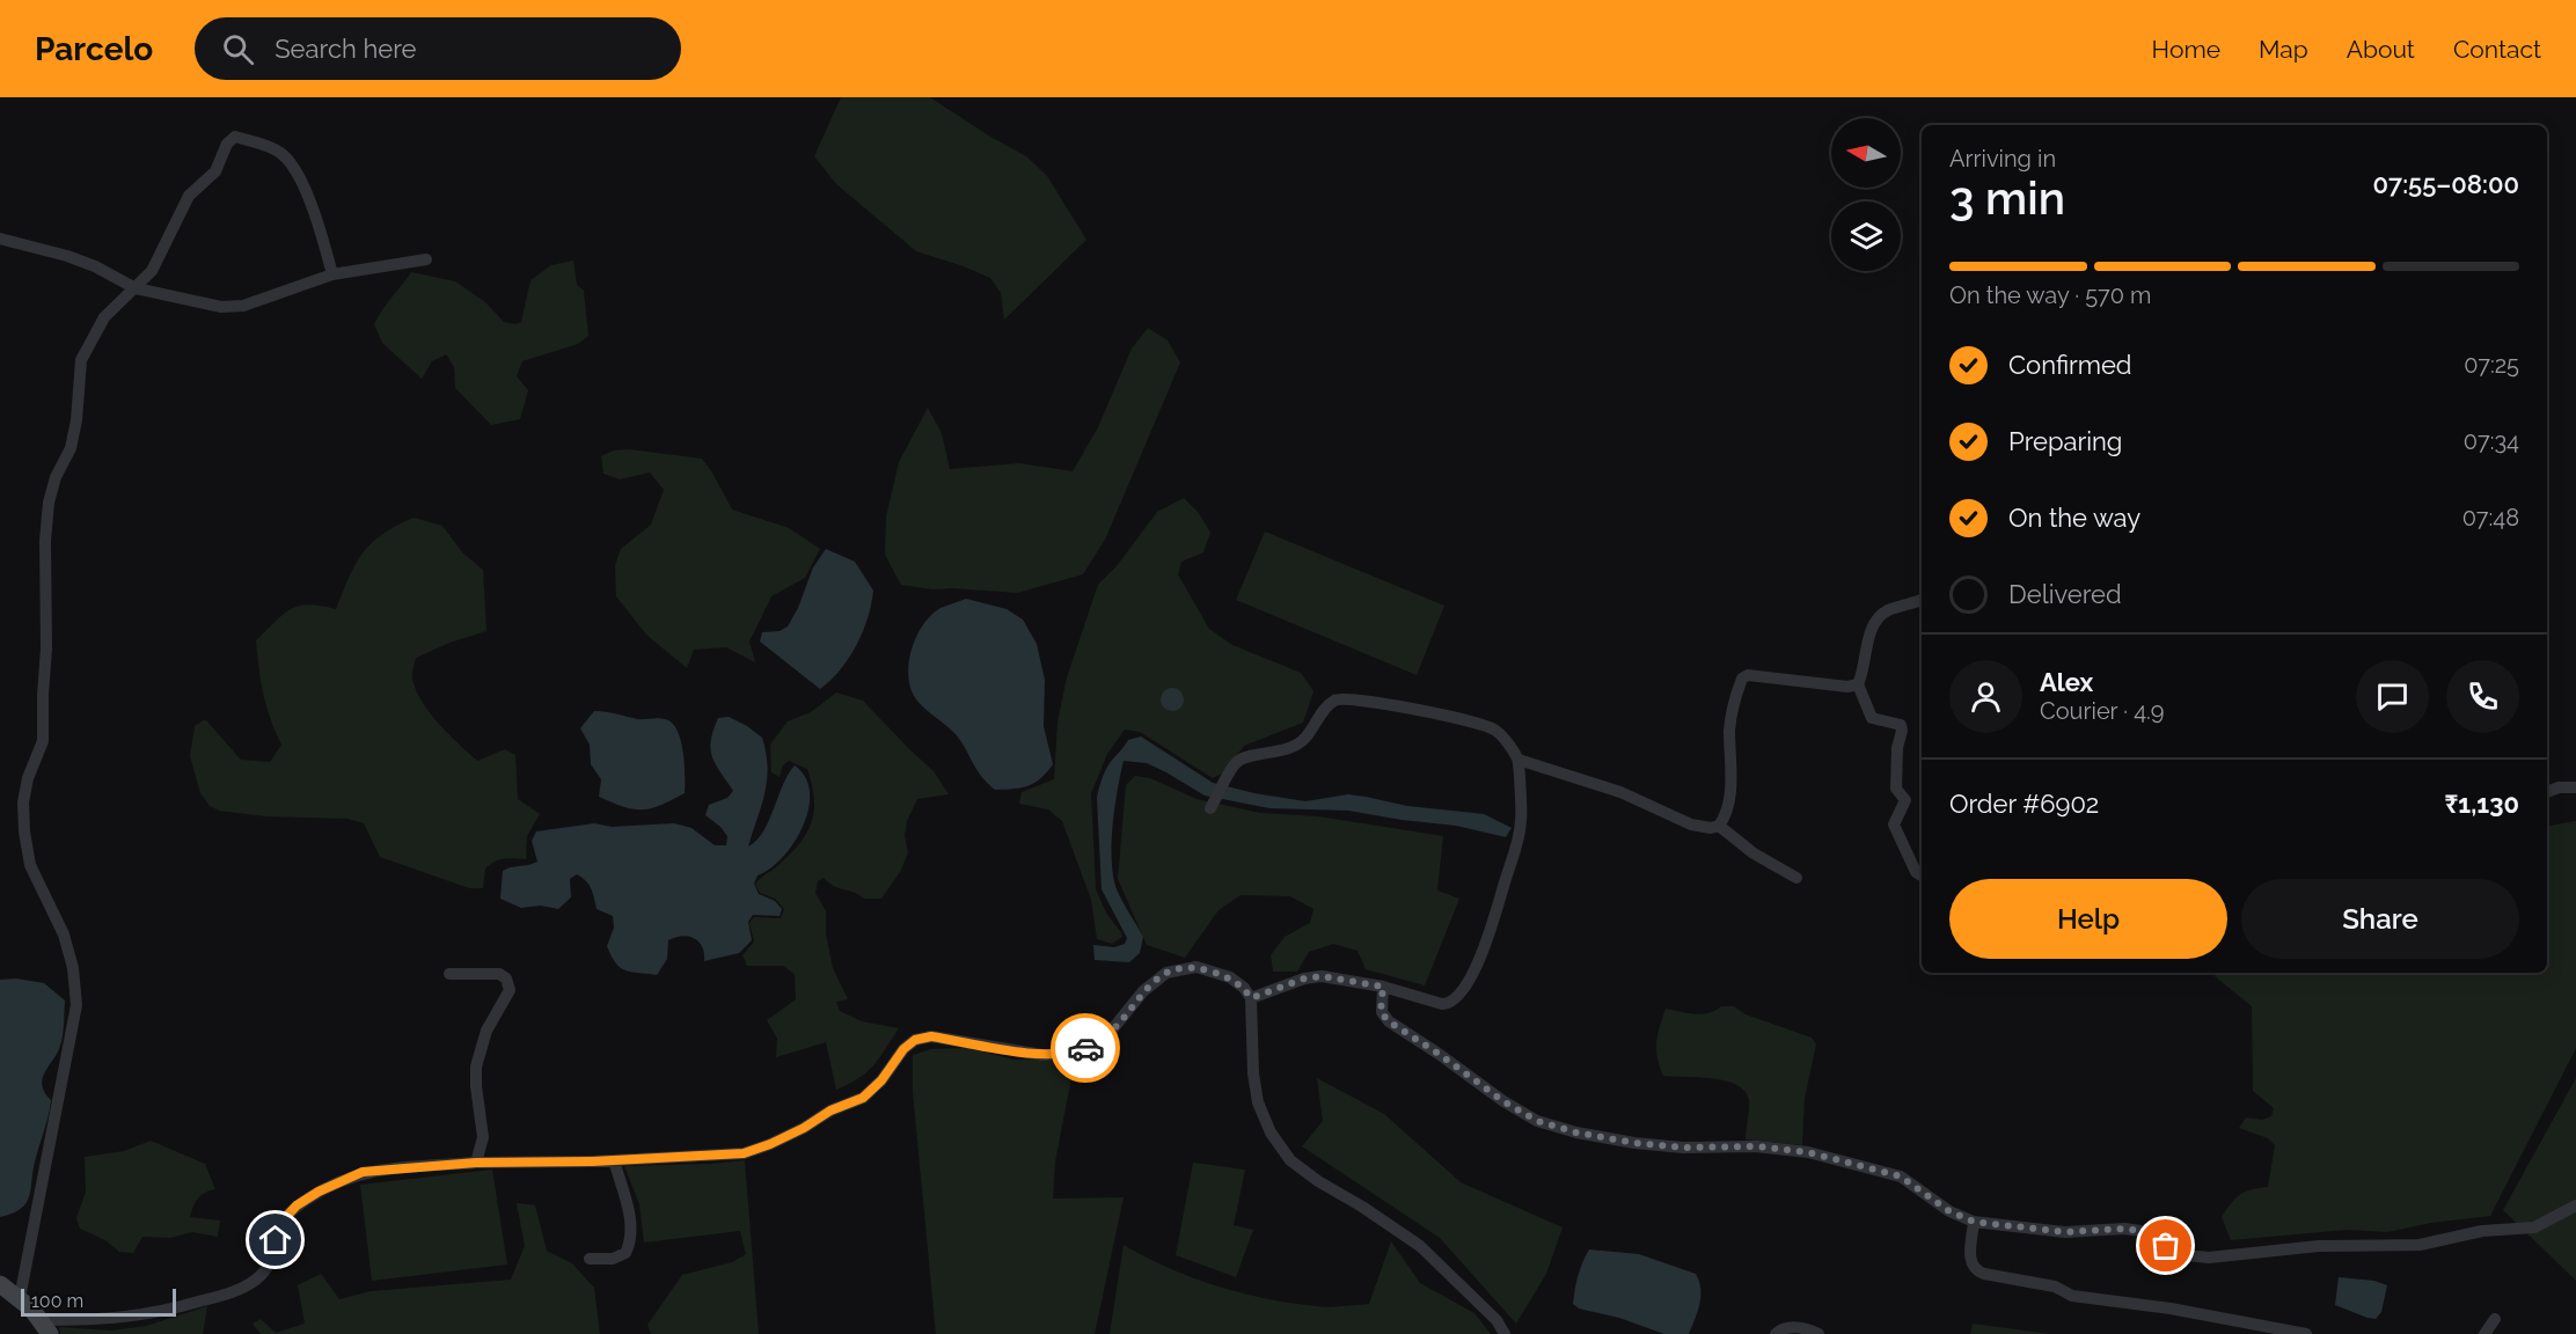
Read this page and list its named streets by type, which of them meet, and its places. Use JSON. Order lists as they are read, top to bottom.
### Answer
{
  "scale_bar": "100 m",
  "north": "left",
  "page": {
    "header": "Parcelo",
    "search": "Search here",
    "nav": [
      "Home",
      "Map",
      "About",
      "Contact"
    ],
    "heading": ["3 min", "Arriving in", "07:55–08:00"],
    "panel": [
      "Alex",
      "Courier · 4.9",
      "Order #6902",
      "₹1,130"
    ],
    "bar": "On the way · 570 m",
    "list": [
      ["Confirmed", "07:25"],
      ["Preparing", "07:34"],
      ["On the way", "07:48"],
      "Delivered"
    ],
    "buttons": ["Help", "Share"],
    "scale": "100 m"
  }
}
